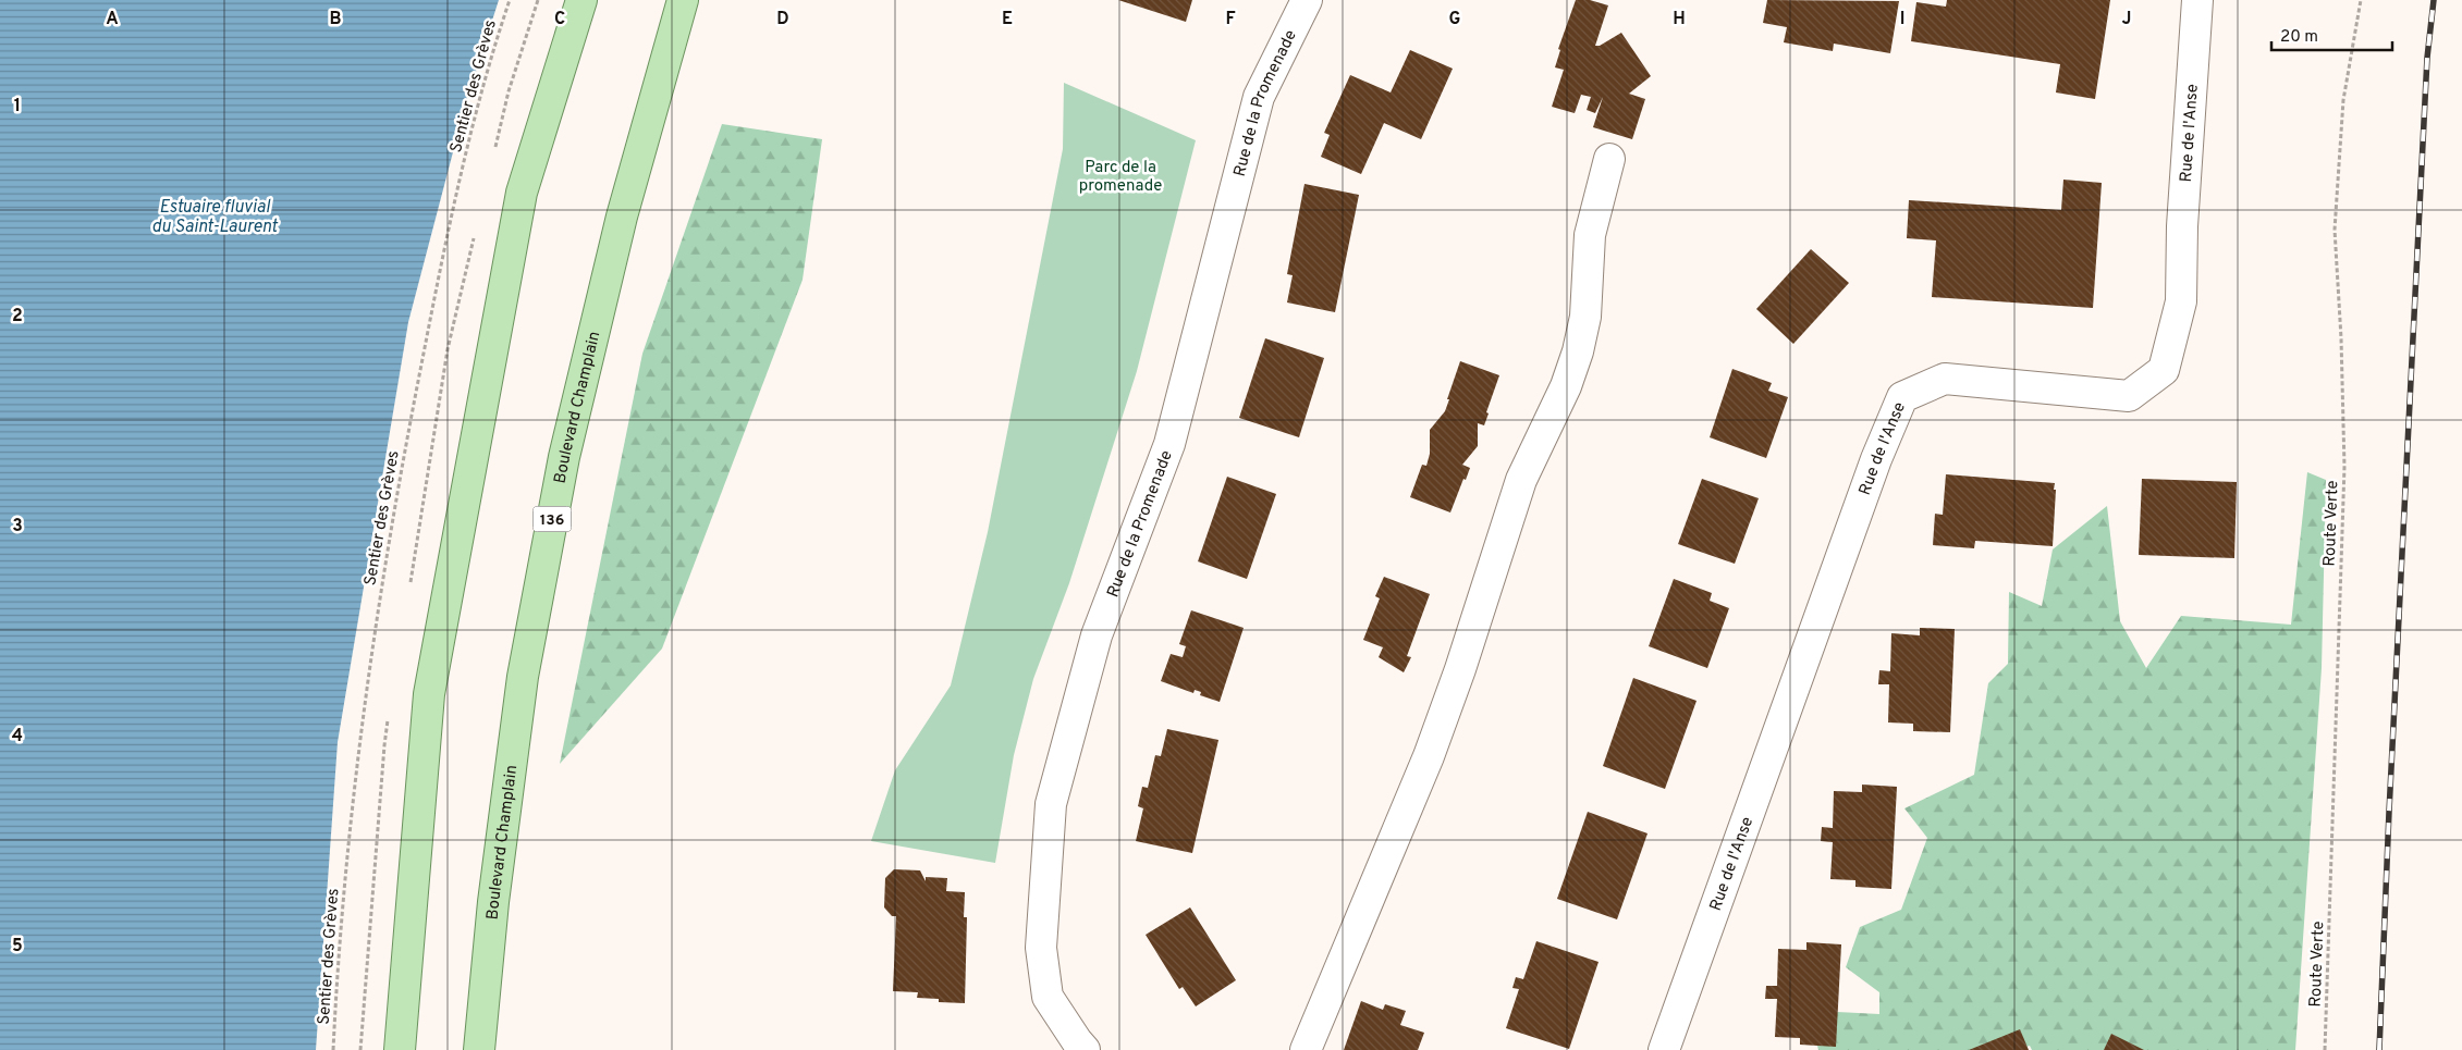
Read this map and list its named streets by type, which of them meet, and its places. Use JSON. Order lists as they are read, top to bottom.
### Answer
{
  "streets": {
    "main road": ["Boulevard Champlain", "136"],
    "street": ["Rue de la Promenade", "Rue de l'Anse"],
    "path": ["Sentier des Grèves", "Route Verte"]
  },
  "water": ["Estuaire fluvial du Saint-Laurent"],
  "parks": ["Parc de la promenade"],
  "scale_bar": "20 m",
  "grid": {
    "columns": [
      "A",
      "B",
      "C",
      "D",
      "E",
      "F",
      "G",
      "H",
      "I",
      "J"
    ],
    "rows": [
      "1",
      "2",
      "3",
      "4",
      "5"
    ]
  }
}
